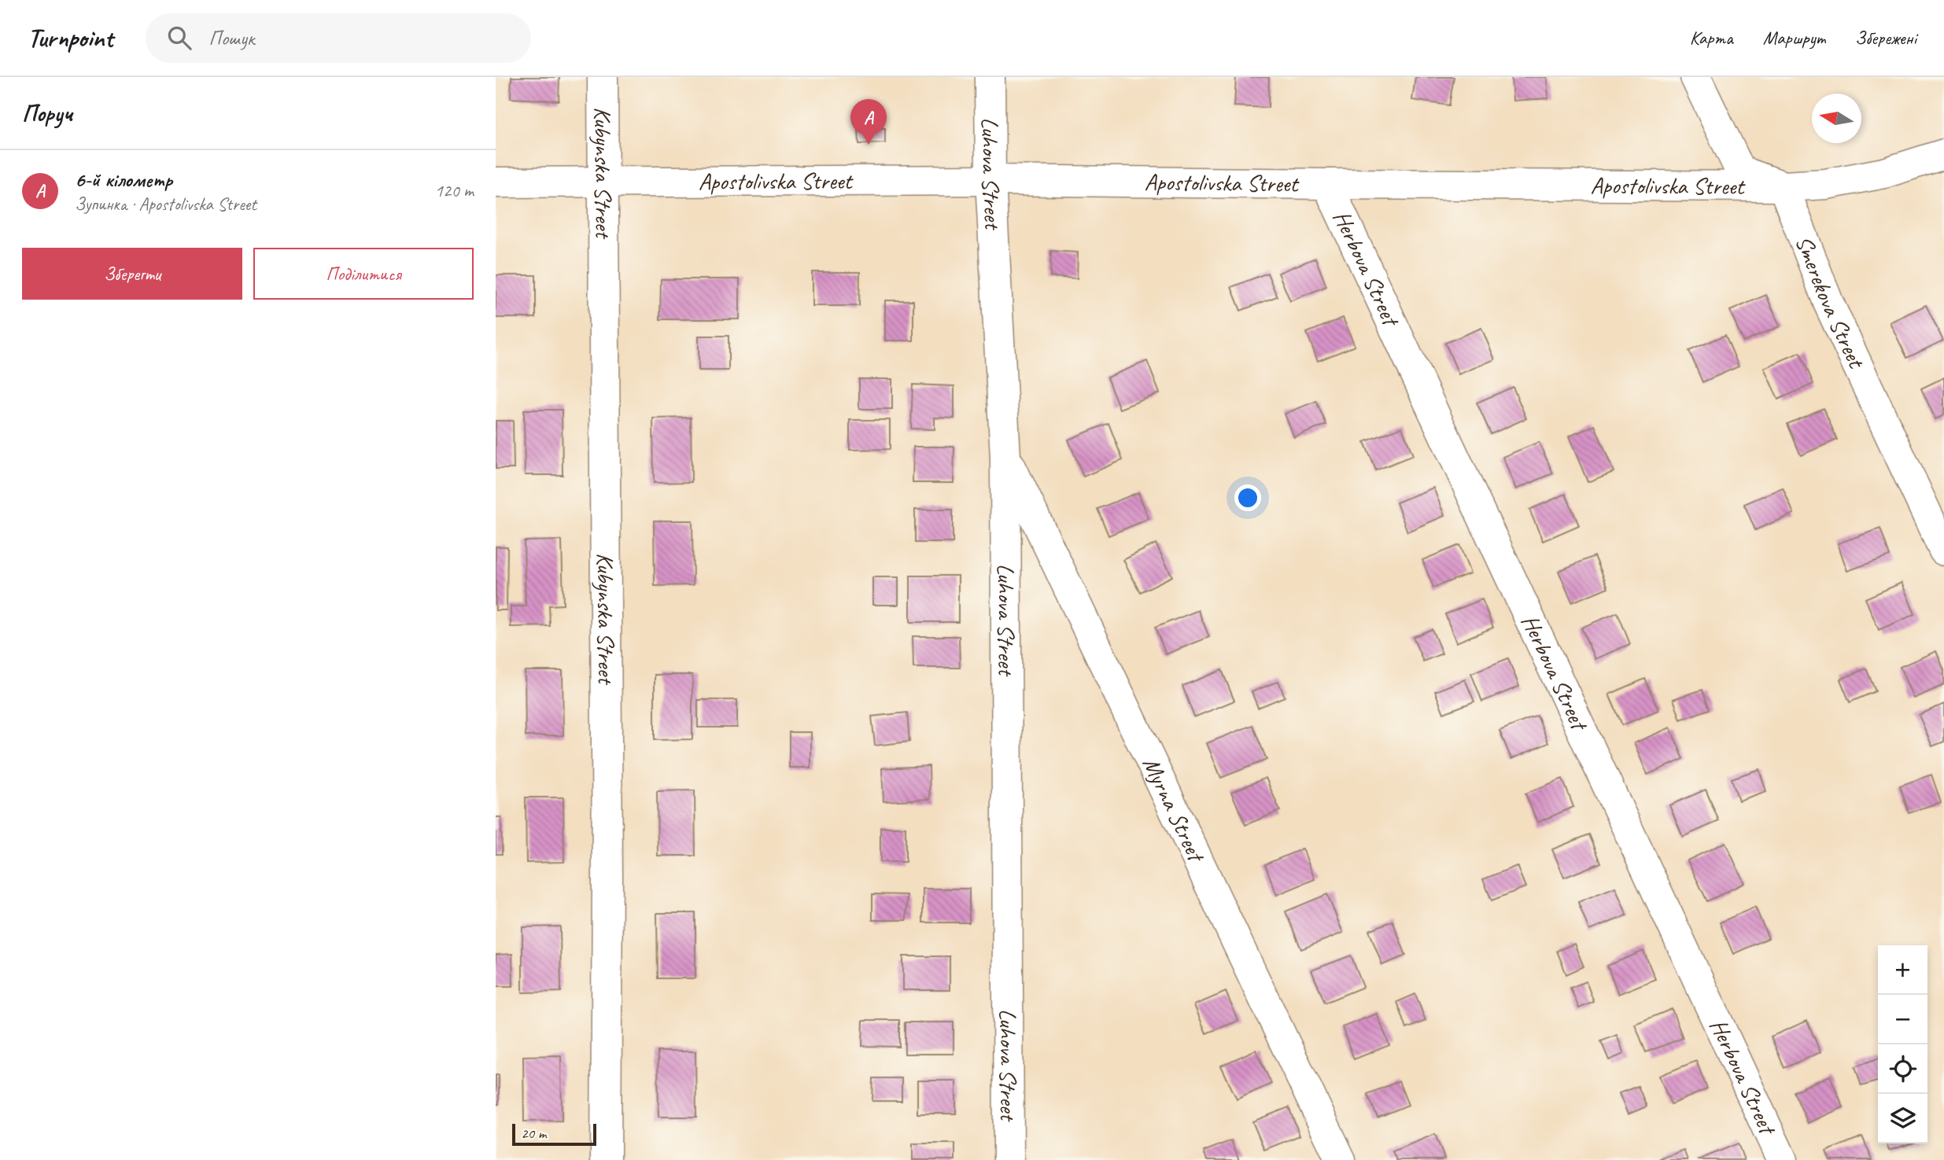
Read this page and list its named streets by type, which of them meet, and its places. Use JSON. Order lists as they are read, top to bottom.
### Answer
{
  "streets": {
    "street": [
      "Kubynska Street",
      "Luhova Street",
      "Apostolivska Street",
      "Herbova Street",
      "Smerekova Street",
      "Myrna Street"
    ]
  },
  "crossings": [
    ["Kubynska Street", "Apostolivska Street"],
    ["Luhova Street", "Apostolivska Street"],
    ["Luhova Street", "Myrna Street"],
    ["Apostolivska Street", "Herbova Street"],
    ["Apostolivska Street", "Smerekova Street"]
  ],
  "scale_bar": "20 m",
  "north": "left",
  "page": {
    "header": "Turnpoint",
    "search": "Пошук",
    "nav": ["Карта", "Маршрут", "Збережені"],
    "heading": "Поруч",
    "pins": "A",
    "list": [
      {
        "mark": "A",
        "name": "6-й кілометр",
        "note": "Зупинка · Apostolivska Street",
        "value": "120 m"
      }
    ],
    "buttons": ["Зберегти", "Поділитися"],
    "map_buttons": ["+", "−"],
    "scale": "20 m"
  }
}
